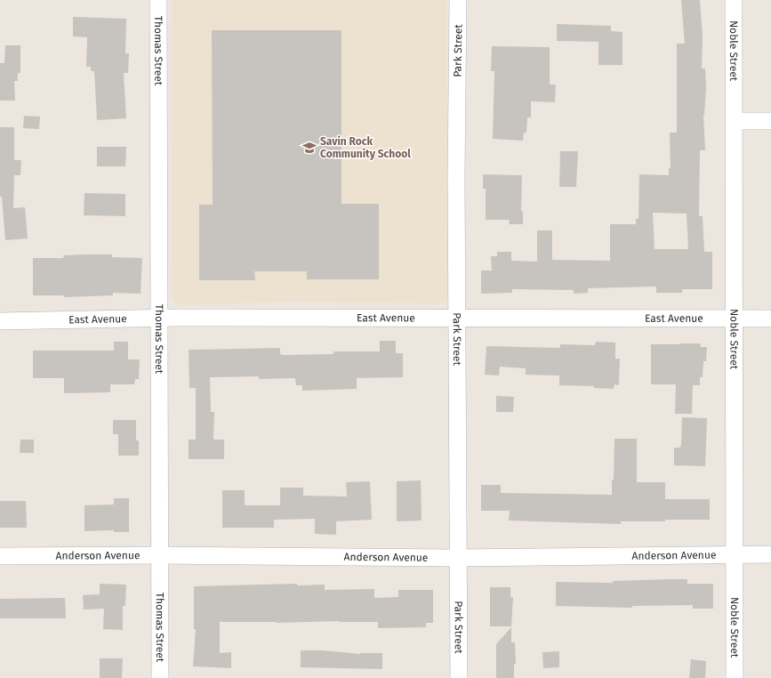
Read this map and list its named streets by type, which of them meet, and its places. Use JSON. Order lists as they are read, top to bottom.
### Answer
{
  "streets": {
    "street": [
      "Thomas Street",
      "Park Street",
      "Noble Street",
      "East Avenue",
      "Anderson Avenue"
    ]
  },
  "crossings": [
    ["Thomas Street", "East Avenue"],
    ["Thomas Street", "Anderson Avenue"],
    ["Park Street", "East Avenue"],
    ["Park Street", "Anderson Avenue"],
    ["Noble Street", "East Avenue"],
    ["Noble Street", "Anderson Avenue"]
  ],
  "places": {
    "school or university": ["Savin Rock Community School"]
  }
}
